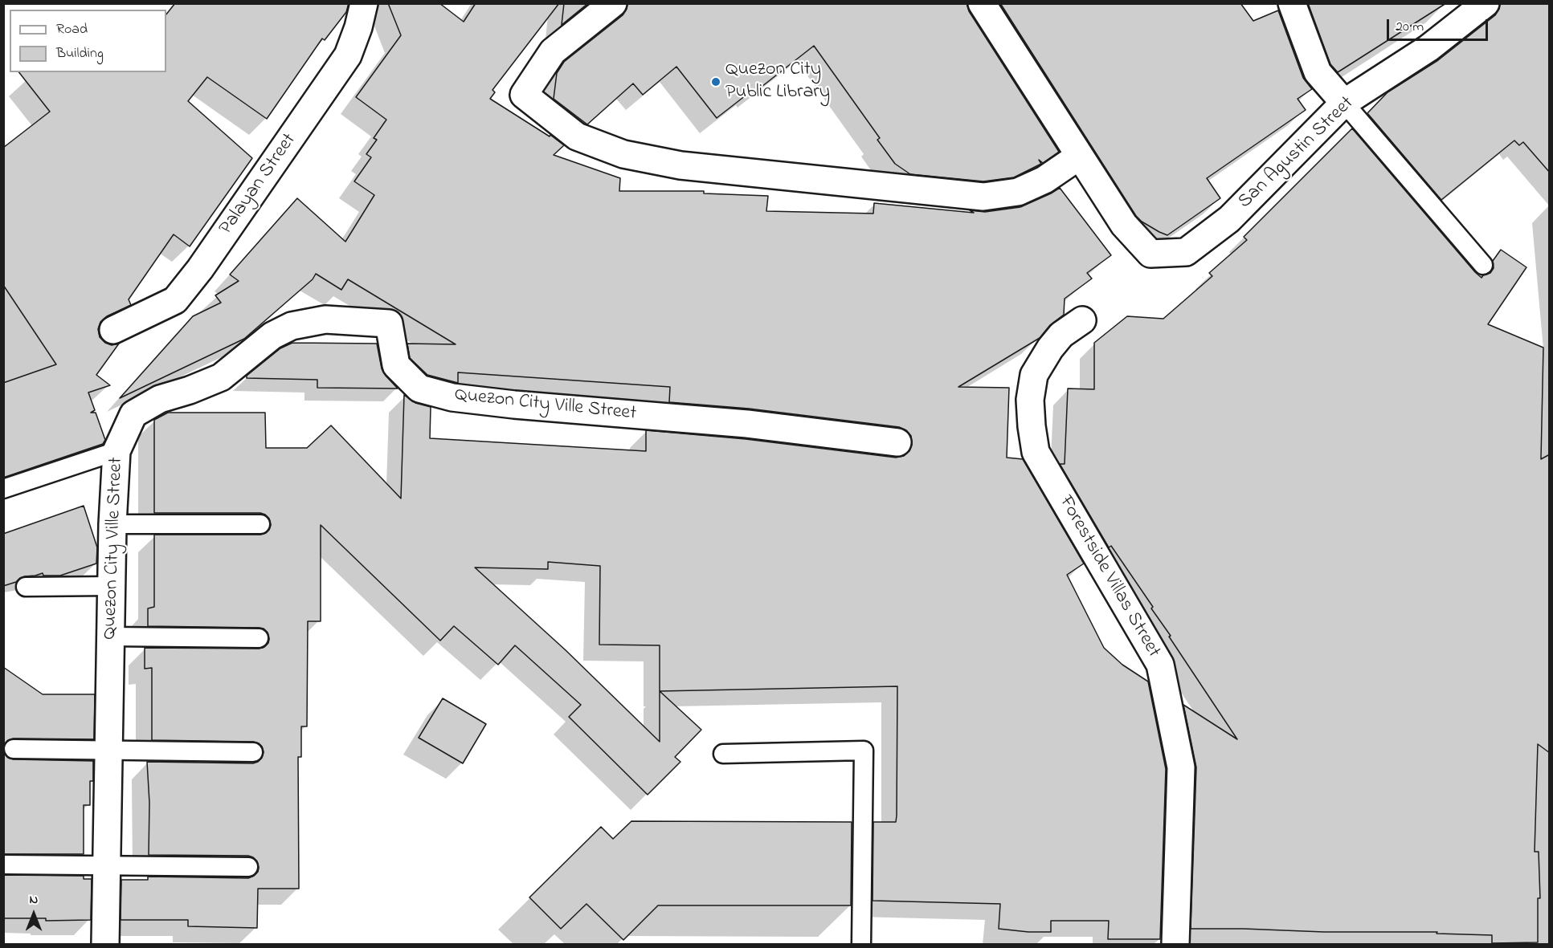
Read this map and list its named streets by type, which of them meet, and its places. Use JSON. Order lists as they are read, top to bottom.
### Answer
{
  "streets": {
    "street": [
      "San Agustin Street",
      "Palayan Street",
      "Quezon City Ville Street",
      "Forestside Villas Street"
    ]
  },
  "places": ["Quezon City Public Library"],
  "legend": ["Road", "Building"],
  "scale_bar": "20 m",
  "north": "top"
}
